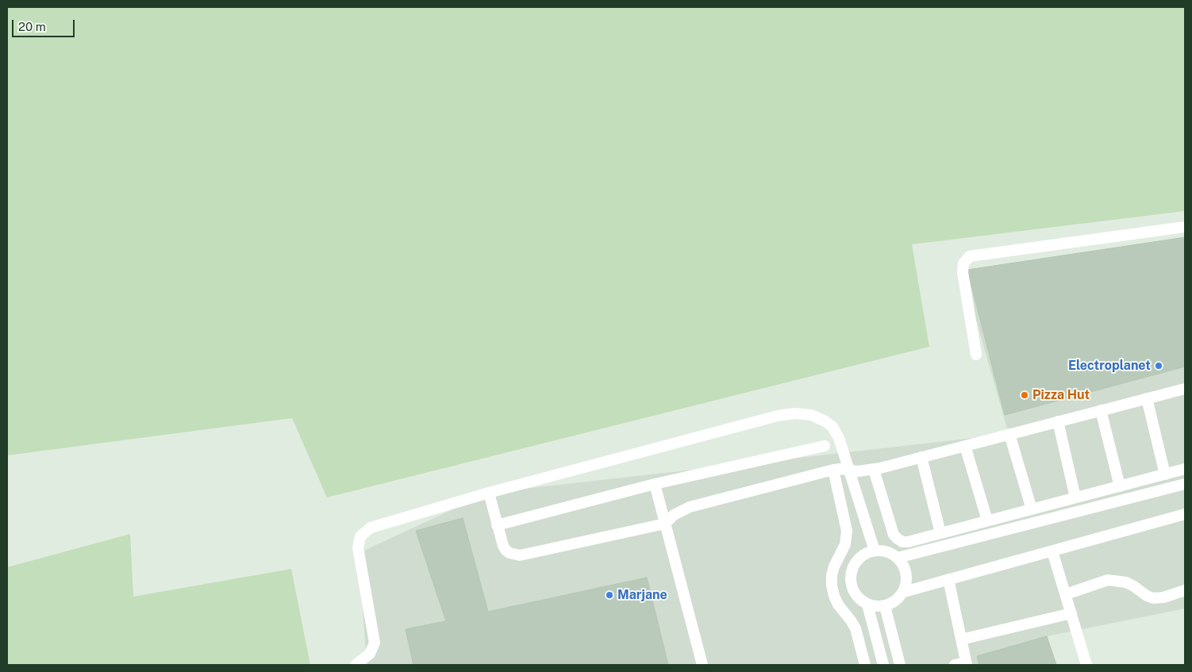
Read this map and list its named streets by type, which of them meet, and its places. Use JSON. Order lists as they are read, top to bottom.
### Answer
{
  "places": ["Electroplanet", "Pizza Hut", "Marjane"],
  "scale_bar": "20 m"
}
